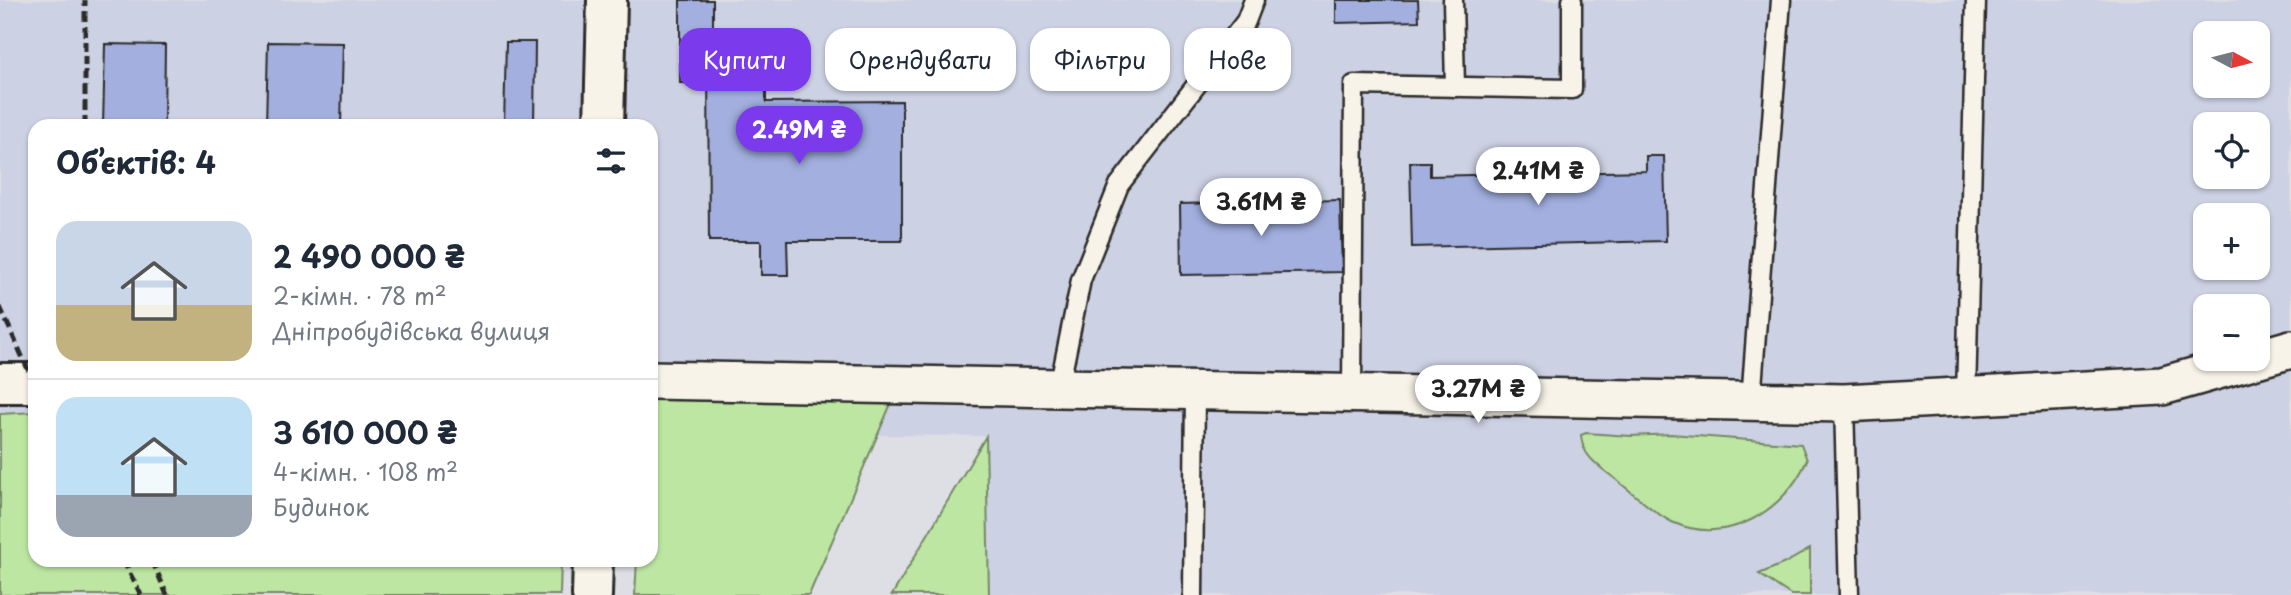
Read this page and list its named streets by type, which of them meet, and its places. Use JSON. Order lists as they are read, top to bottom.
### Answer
{
  "north": "right",
  "page": {
    "map_buttons": ["+", "−"],
    "chip": [
      "Купити",
      "Орендувати",
      "Фільтри",
      "Нове"
    ],
    "price": [
      "2.49M ₴",
      "2.41M ₴",
      "3.61M ₴",
      "3.27M ₴"
    ],
    "heading": "Об’єктів: 4",
    "list": [
      {
        "name": "2 490 000 ₴",
        "note": "2-кімн. · 78 m² · Дніпробудівська вулиця"
      },
      {
        "name": "3 610 000 ₴",
        "note": "4-кімн. · 108 m² · Будинок"
      }
    ]
  }
}
